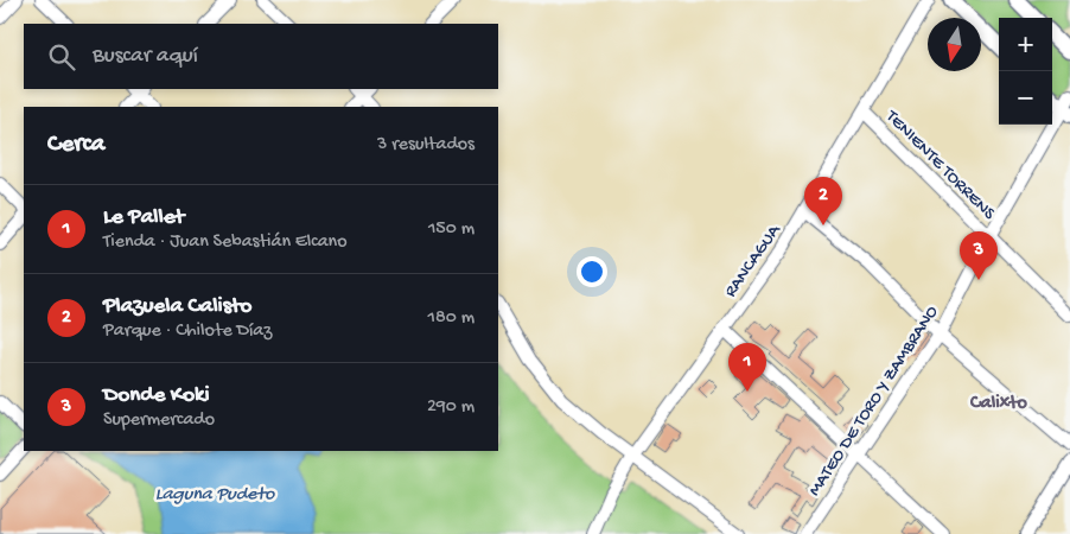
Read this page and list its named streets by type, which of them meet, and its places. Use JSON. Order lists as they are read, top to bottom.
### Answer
{
  "streets": {
    "street": ["TENIENTE TORRENS", "RANCAGUA", "MATEO DE TORO Y ZAMBRANO"]
  },
  "crossings": [
    ["TENIENTE TORRENS", "RANCAGUA"],
    ["TENIENTE TORRENS", "MATEO DE TORO Y ZAMBRANO"]
  ],
  "districts": ["Calixto"],
  "water": ["Laguna Pudeto"],
  "north": "bottom",
  "page": {
    "map_buttons": ["+", "−"],
    "search": "Buscar aquí",
    "heading": ["Cerca", "3 resultados"],
    "pins": ["2", "3", "1"],
    "list": [
      {
        "mark": "1",
        "name": "Le Pallet",
        "note": "Tienda · Juan Sebastián Elcano",
        "value": "150 m"
      },
      {
        "mark": "2",
        "name": "Plazuela Calisto",
        "note": "Parque · Chilote Díaz",
        "value": "180 m"
      },
      {
        "mark": "3",
        "name": "Donde Koki",
        "note": "Supermercado",
        "value": "290 m"
      }
    ]
  }
}
